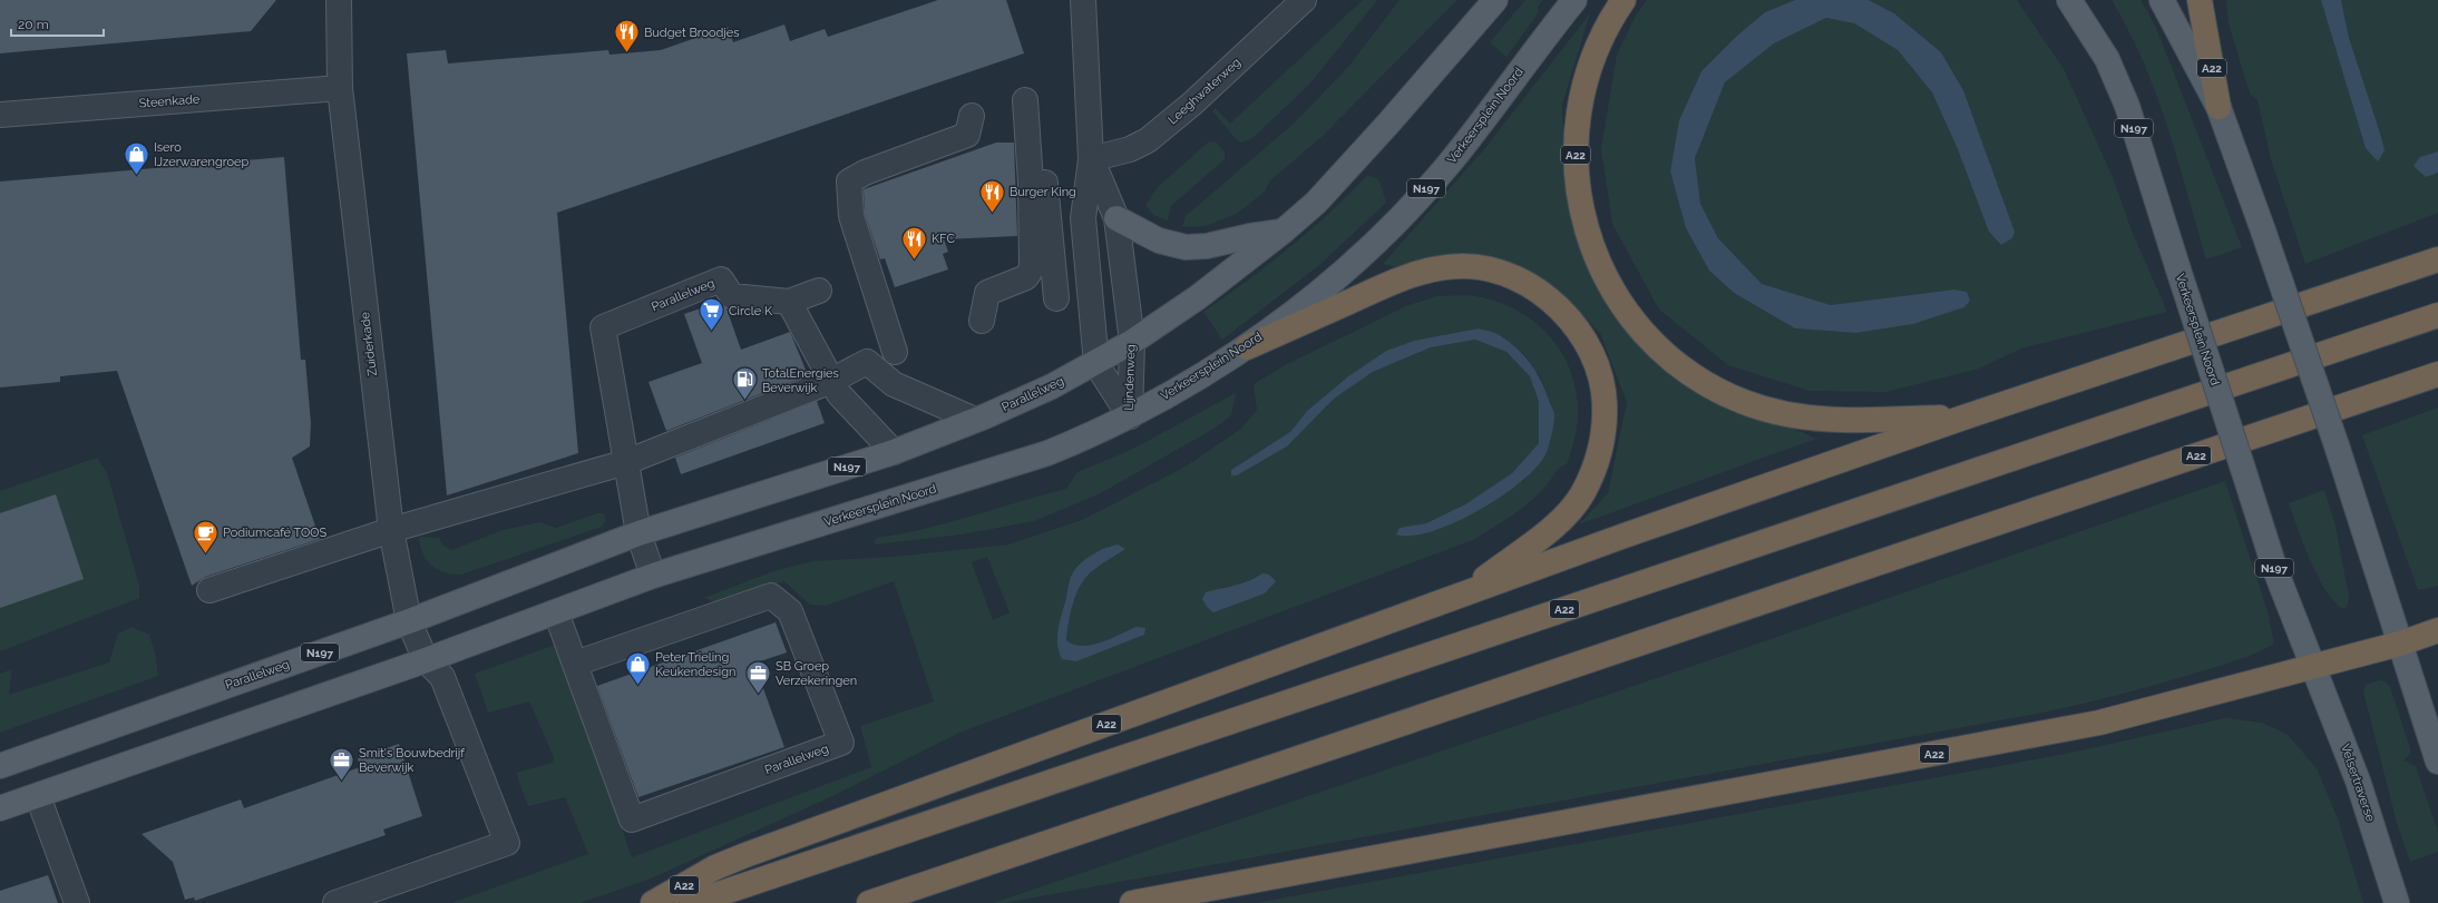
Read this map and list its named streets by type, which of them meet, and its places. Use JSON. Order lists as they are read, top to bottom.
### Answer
{
  "streets": {
    "highway": ["A22"],
    "main road": [
      "Verkeersplein Noord",
      "N197",
      "Parallelweg",
      "Velsertraverse"
    ],
    "street": [
      "Leeghwaterweg",
      "Steenkade",
      "Zuiderkade",
      "Lijndenweg"
    ]
  },
  "crossings": [
    ["A22", "Verkeersplein Noord"],
    ["A22", "Velsertraverse"],
    ["Leeghwaterweg", "Lijndenweg"],
    ["Steenkade", "Zuiderkade"],
    ["Verkeersplein Noord", "N197"],
    ["Verkeersplein Noord", "Parallelweg"],
    ["Verkeersplein Noord", "Lijndenweg"],
    ["Verkeersplein Noord", "Velsertraverse"],
    ["N197", "Parallelweg"],
    ["N197", "Zuiderkade"],
    ["N197", "Lijndenweg"],
    ["Parallelweg", "Zuiderkade"],
    ["Parallelweg", "Lijndenweg"]
  ],
  "places": {
    "restaurant": ["Budget Broodjes", "Burger King", "KFC"],
    "shop": ["Isero IJzerwarengroep", "Peter Trieling Keukendesign"],
    "supermarket": ["Circle K"],
    "fuel station": ["TotalEnergies Beverwijk"],
    "cafe": ["Podiumcafé TOOS"],
    "office": ["SB Groep Verzekeringen", "Smit's Bouwbedrijf Beverwijk"]
  },
  "scale_bar": "20 m"
}
